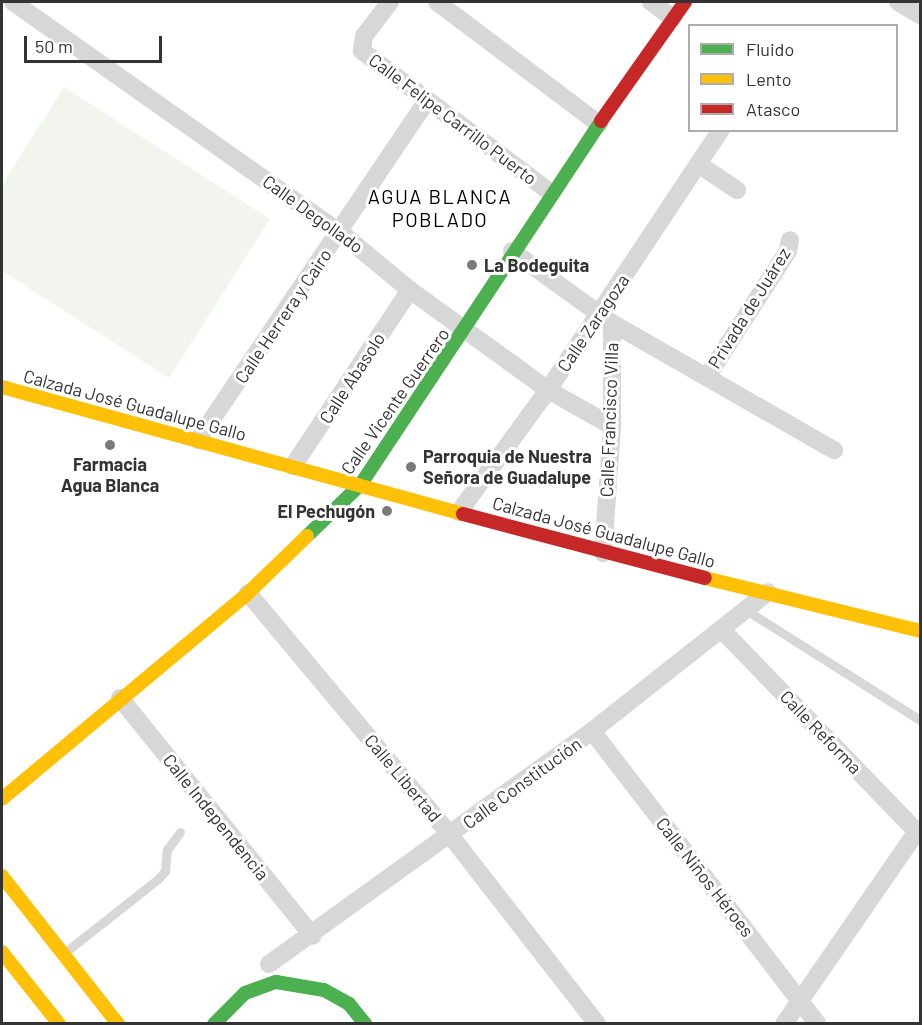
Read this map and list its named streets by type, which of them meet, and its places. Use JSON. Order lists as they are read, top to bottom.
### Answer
{
  "streets": {
    "main road": ["Calle Vicente Guerrero", "Calzada José Guadalupe Gallo"],
    "street": [
      "Calle Felipe Carrillo Puerto",
      "Calle Degollado",
      "Privada de Juárez",
      "Calle Herrera y Cairo",
      "Calle Zaragoza",
      "Calle Abasolo",
      "Calle Francisco Villa",
      "Calle Reforma",
      "Calle Libertad",
      "Calle Constitución",
      "Calle Independencia",
      "Calle Niños Héroes"
    ]
  },
  "crossings": [
    ["Calle Felipe Carrillo Puerto", "Calle Herrera y Cairo"],
    ["Calle Felipe Carrillo Puerto", "Calle Vicente Guerrero"],
    ["Calle Degollado", "Calle Herrera y Cairo"],
    ["Calle Degollado", "Calle Zaragoza"],
    ["Calle Degollado", "Calle Abasolo"],
    ["Calle Degollado", "Calle Vicente Guerrero"],
    ["Calle Degollado", "Calle Francisco Villa"],
    ["Calle Herrera y Cairo", "Calzada José Guadalupe Gallo"],
    ["Calle Zaragoza", "Calzada José Guadalupe Gallo"],
    ["Calle Zaragoza", "Calle Francisco Villa"],
    ["Calle Abasolo", "Calzada José Guadalupe Gallo"],
    ["Calle Vicente Guerrero", "Calzada José Guadalupe Gallo"],
    ["Calle Vicente Guerrero", "Calle Libertad"],
    ["Calle Vicente Guerrero", "Calle Independencia"],
    ["Calzada José Guadalupe Gallo", "Calle Francisco Villa"],
    ["Calzada José Guadalupe Gallo", "Calle Constitución"],
    ["Calle Reforma", "Calle Constitución"],
    ["Calle Libertad", "Calle Constitución"],
    ["Calle Constitución", "Calle Independencia"],
    ["Calle Constitución", "Calle Niños Héroes"]
  ],
  "districts": ["AGUA BLANCA POBLADO"],
  "places": [
    "La Bodeguita",
    "Farmacia Agua Blanca",
    "Parroquia de Nuestra Señora de Guadalupe",
    "El Pechugón"
  ],
  "legend": ["Fluido", "Lento", "Atasco"],
  "scale_bar": "50 m"
}
